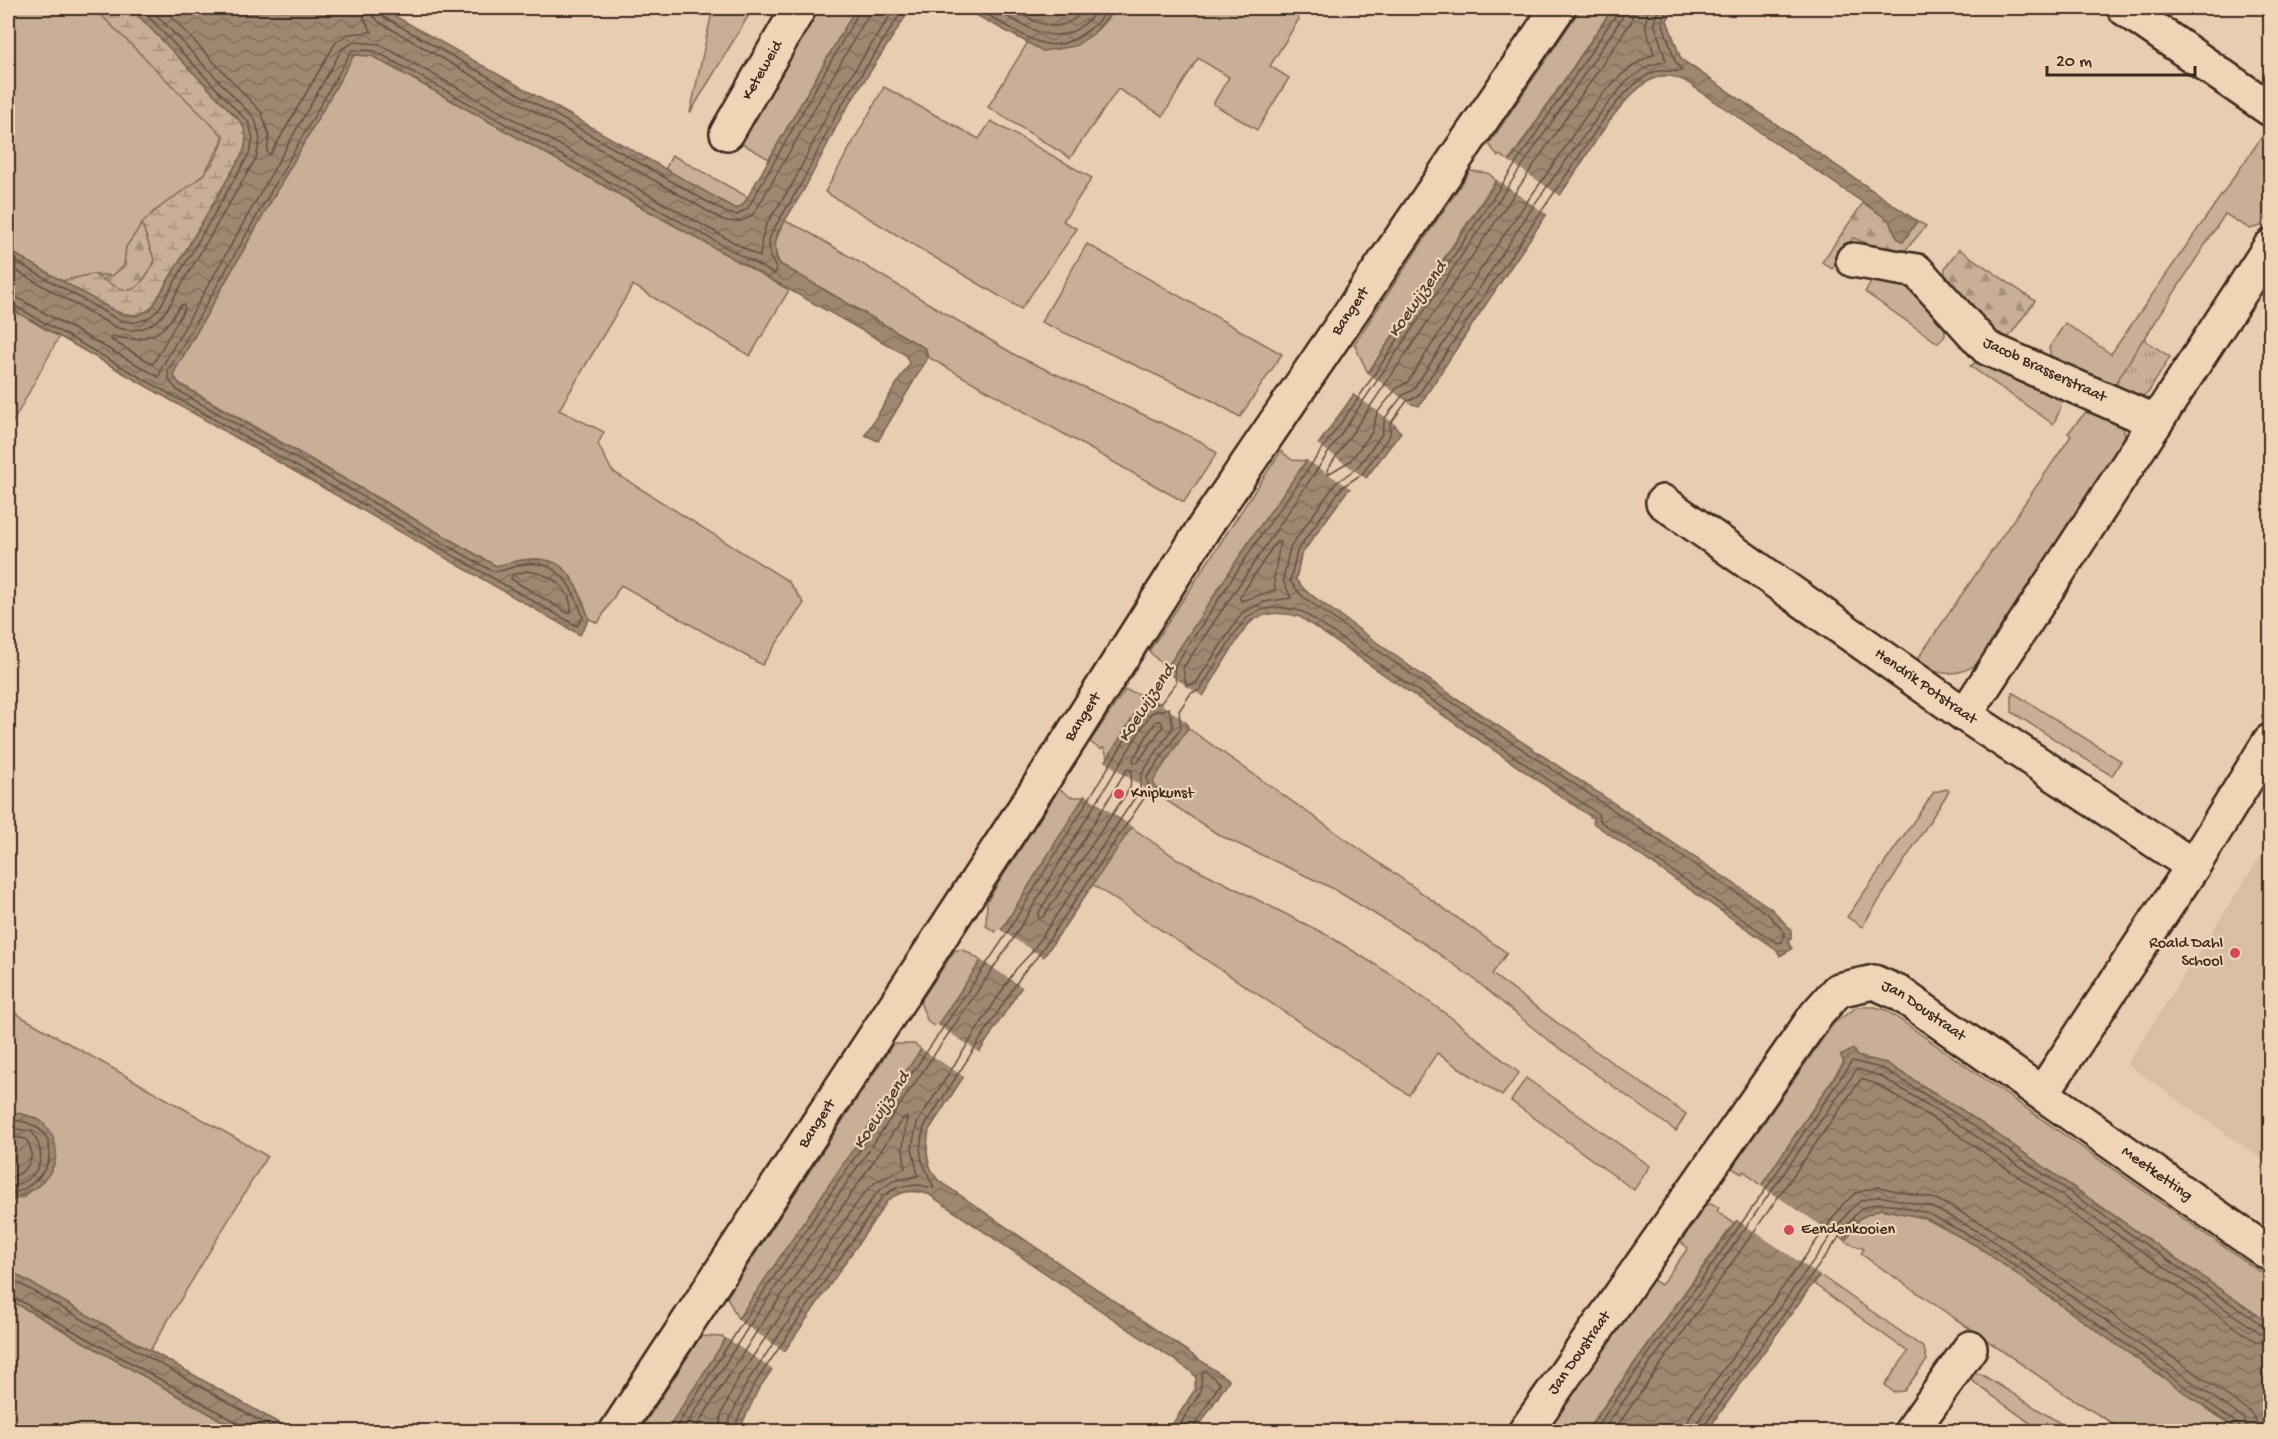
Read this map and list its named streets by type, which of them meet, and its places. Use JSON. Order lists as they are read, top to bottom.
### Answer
{
  "streets": {
    "street": [
      "Keteweid",
      "Bangert",
      "Jacob Brasserstraat",
      "Hendrik Potstraat",
      "Jan Doustraat",
      "Meetketting"
    ]
  },
  "crossings": [
    ["Jan Doustraat", "Meetketting"]
  ],
  "water": ["Koewijzend"],
  "places": ["Knipkunst", "Roald Dahl School", "Eendenkooien"],
  "scale_bar": "20 m"
}
